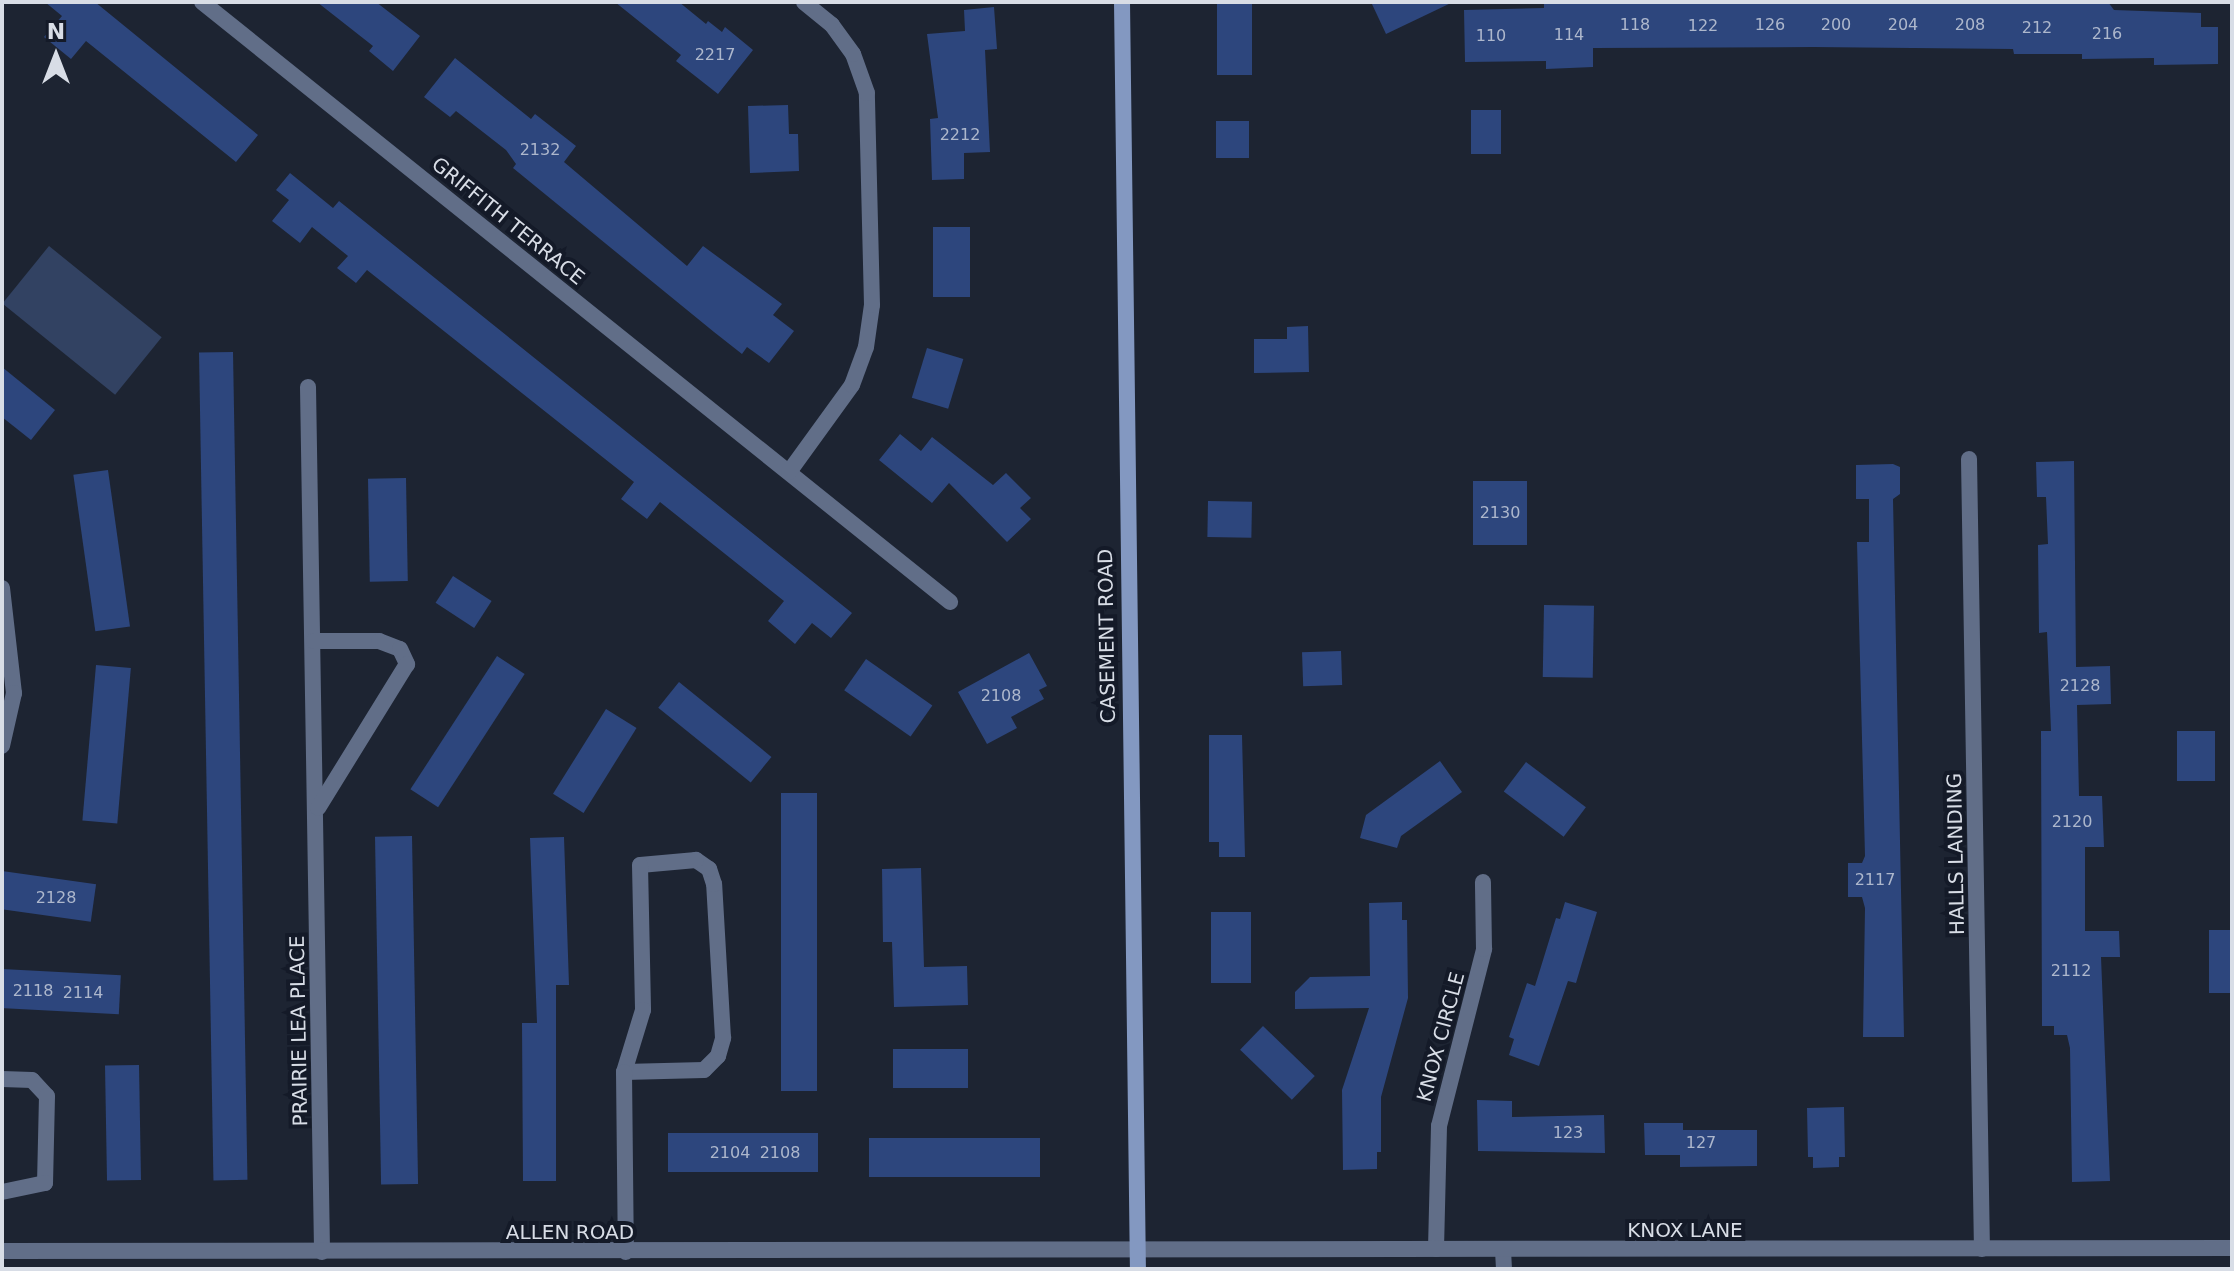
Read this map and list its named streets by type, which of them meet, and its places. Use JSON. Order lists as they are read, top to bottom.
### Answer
{
  "streets": {
    "street": [
      "GRIFFITH TERRACE",
      "CASEMENT ROAD",
      "HALLS LANDING",
      "PRAIRIE LEA PLACE",
      "KNOX CIRCLE",
      "KNOX LANE",
      "ALLEN ROAD"
    ]
  },
  "crossings": [
    ["CASEMENT ROAD", "KNOX LANE"],
    ["CASEMENT ROAD", "ALLEN ROAD"],
    ["HALLS LANDING", "KNOX LANE"],
    ["PRAIRIE LEA PLACE", "ALLEN ROAD"],
    ["KNOX CIRCLE", "KNOX LANE"],
    ["KNOX LANE", "ALLEN ROAD"]
  ],
  "house_numbers": [
    "118",
    "126",
    "200",
    "204",
    "208",
    "122",
    "212",
    "216",
    "114",
    "110",
    "2217",
    "2212",
    "2132",
    "2130",
    "2128",
    "2108",
    "2120",
    "2117",
    "2128",
    "2112",
    "2118",
    "2114",
    "123",
    "127",
    "2104",
    "2108"
  ],
  "north": "top"
}
